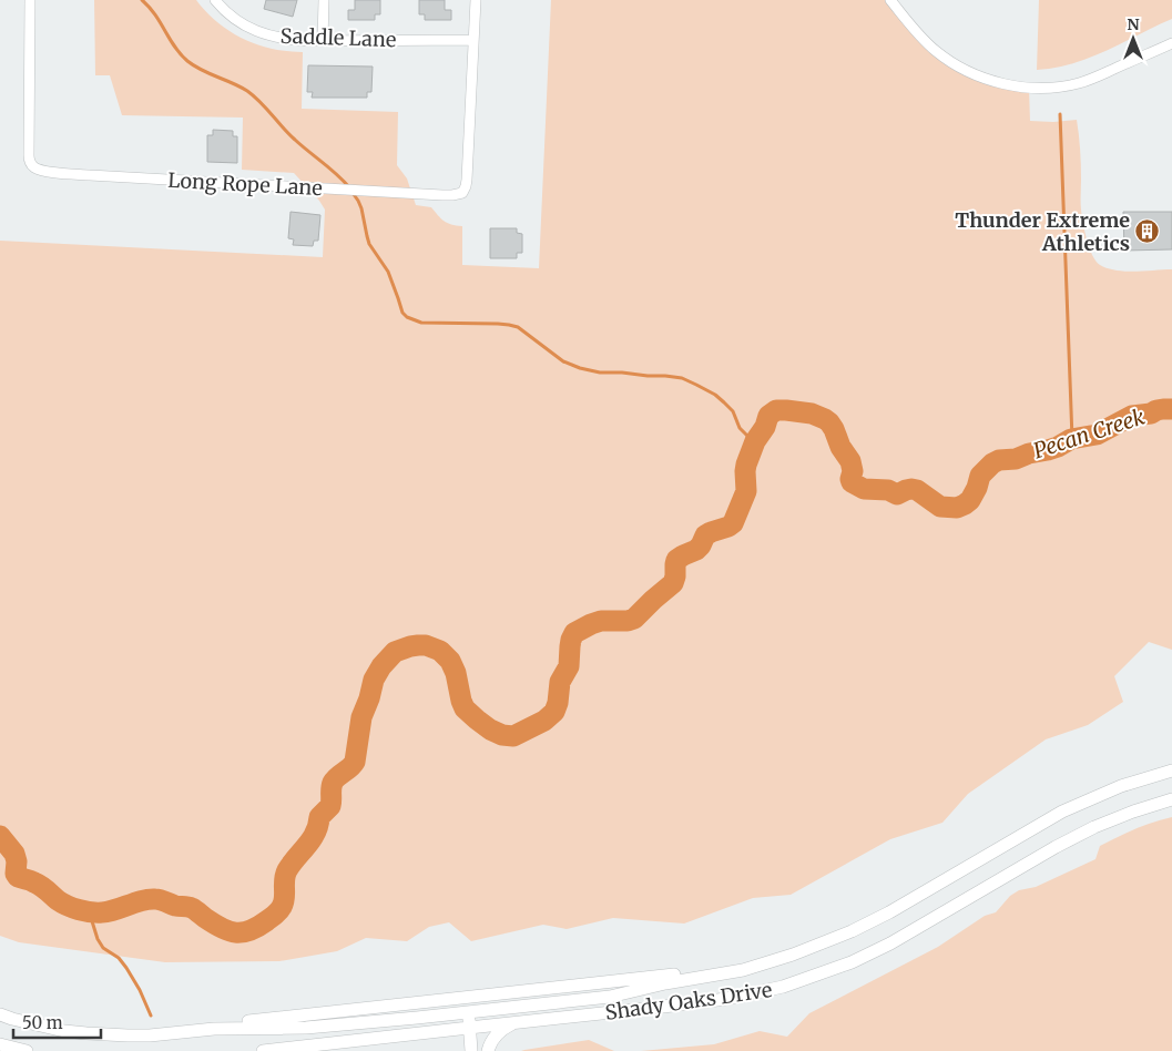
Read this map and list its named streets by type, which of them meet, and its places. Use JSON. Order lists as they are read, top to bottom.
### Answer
{
  "streets": {
    "street": ["Saddle Lane", "Long Rope Lane", "Shady Oaks Drive"]
  },
  "crossings": [
    ["Saddle Lane", "Long Rope Lane"]
  ],
  "water": ["Pecan Creek"],
  "places": {
    "building": ["Thunder Extreme Athletics"]
  },
  "scale_bar": "50 m",
  "north": "top"
}
